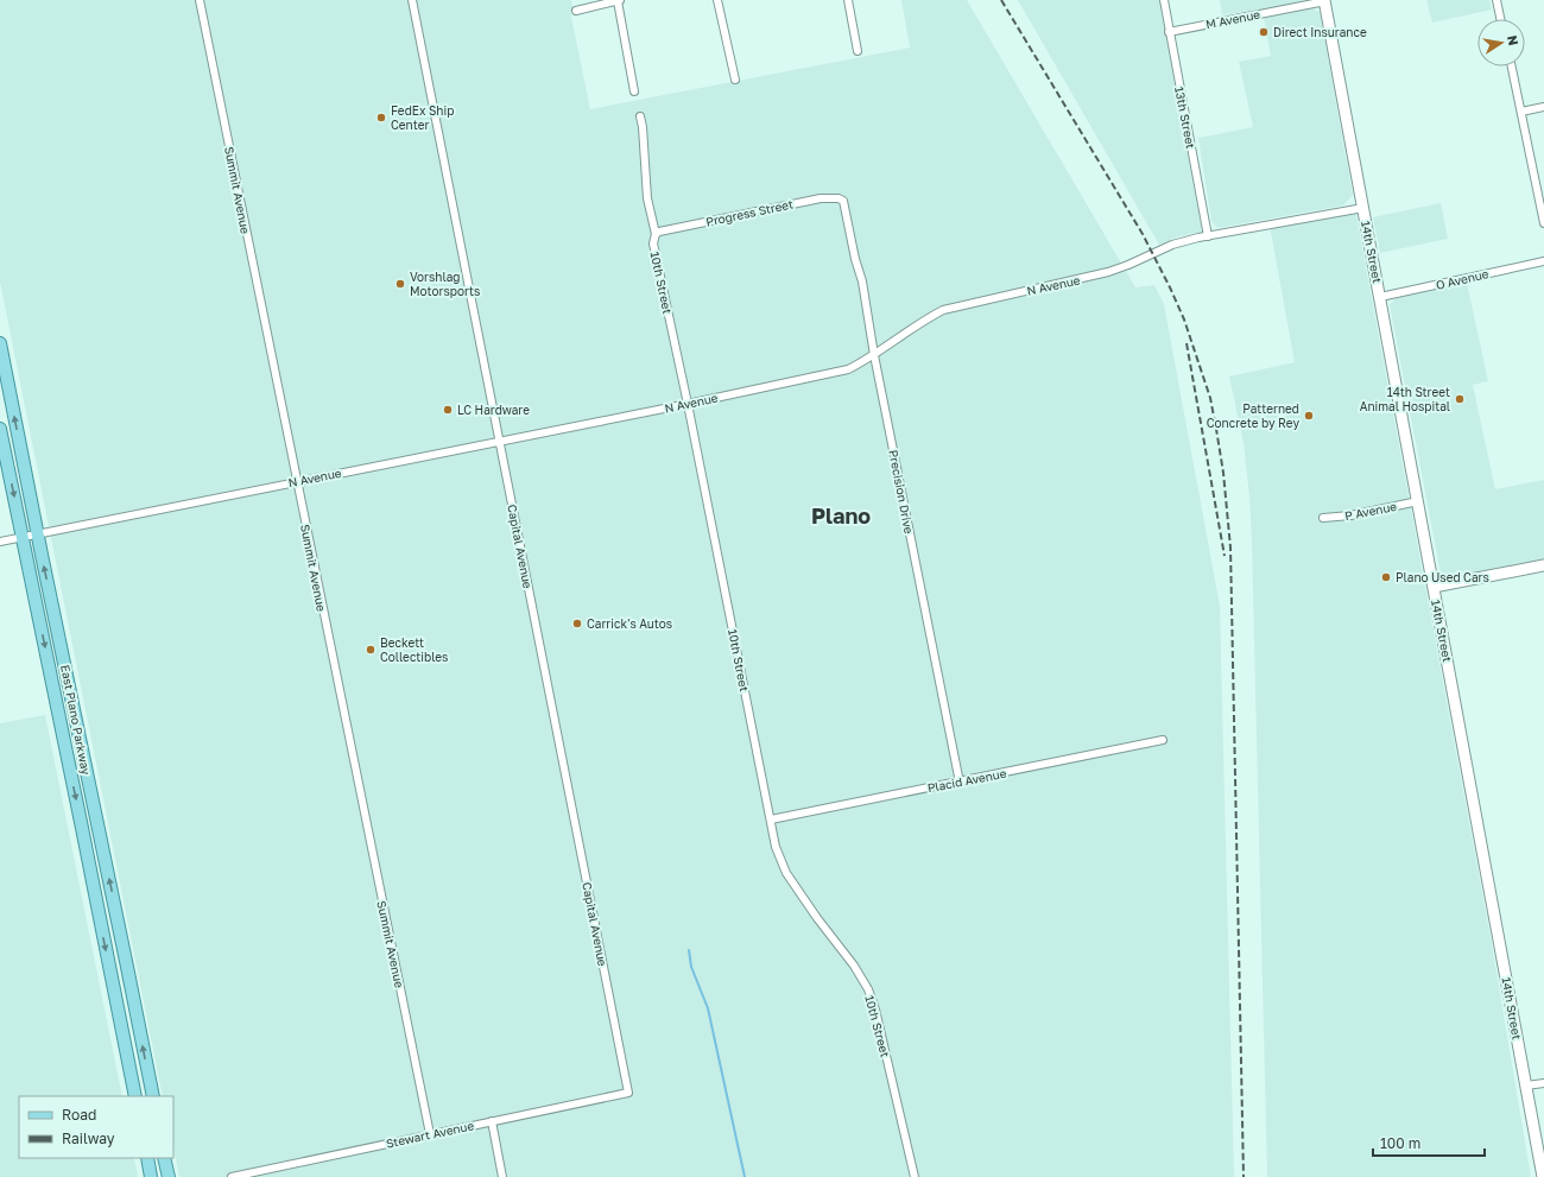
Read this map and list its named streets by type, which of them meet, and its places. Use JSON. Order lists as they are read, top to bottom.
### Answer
{
  "streets": {
    "main road": ["14th Street", "East Plano Parkway"],
    "street": [
      "M Avenue",
      "13th Street",
      "Summit Avenue",
      "Progress Street",
      "O Avenue",
      "10th Street",
      "N Avenue",
      "Precision Drive",
      "P Avenue",
      "Capital Avenue",
      "Placid Avenue",
      "Stewart Avenue"
    ]
  },
  "crossings": [
    ["M Avenue", "13th Street"],
    ["M Avenue", "14th Street"],
    ["13th Street", "N Avenue"],
    ["Summit Avenue", "N Avenue"],
    ["Summit Avenue", "Stewart Avenue"],
    ["Progress Street", "10th Street"],
    ["Progress Street", "Precision Drive"],
    ["14th Street", "O Avenue"],
    ["14th Street", "N Avenue"],
    ["14th Street", "P Avenue"],
    ["10th Street", "N Avenue"],
    ["10th Street", "Placid Avenue"],
    ["N Avenue", "Precision Drive"],
    ["N Avenue", "Capital Avenue"],
    ["N Avenue", "East Plano Parkway"],
    ["Precision Drive", "Placid Avenue"],
    ["Capital Avenue", "Stewart Avenue"]
  ],
  "districts": ["Plano"],
  "places": [
    "Direct Insurance",
    "FedEx Ship Center",
    "Vorshlag Motorsports",
    "14th Street Animal Hospital",
    "LC Hardware",
    "Patterned Concrete by Rey",
    "Plano Used Cars",
    "Carrick's Autos",
    "Beckett Collectibles"
  ],
  "legend": ["Road", "Railway"],
  "scale_bar": "100 m",
  "north": "right"
}
